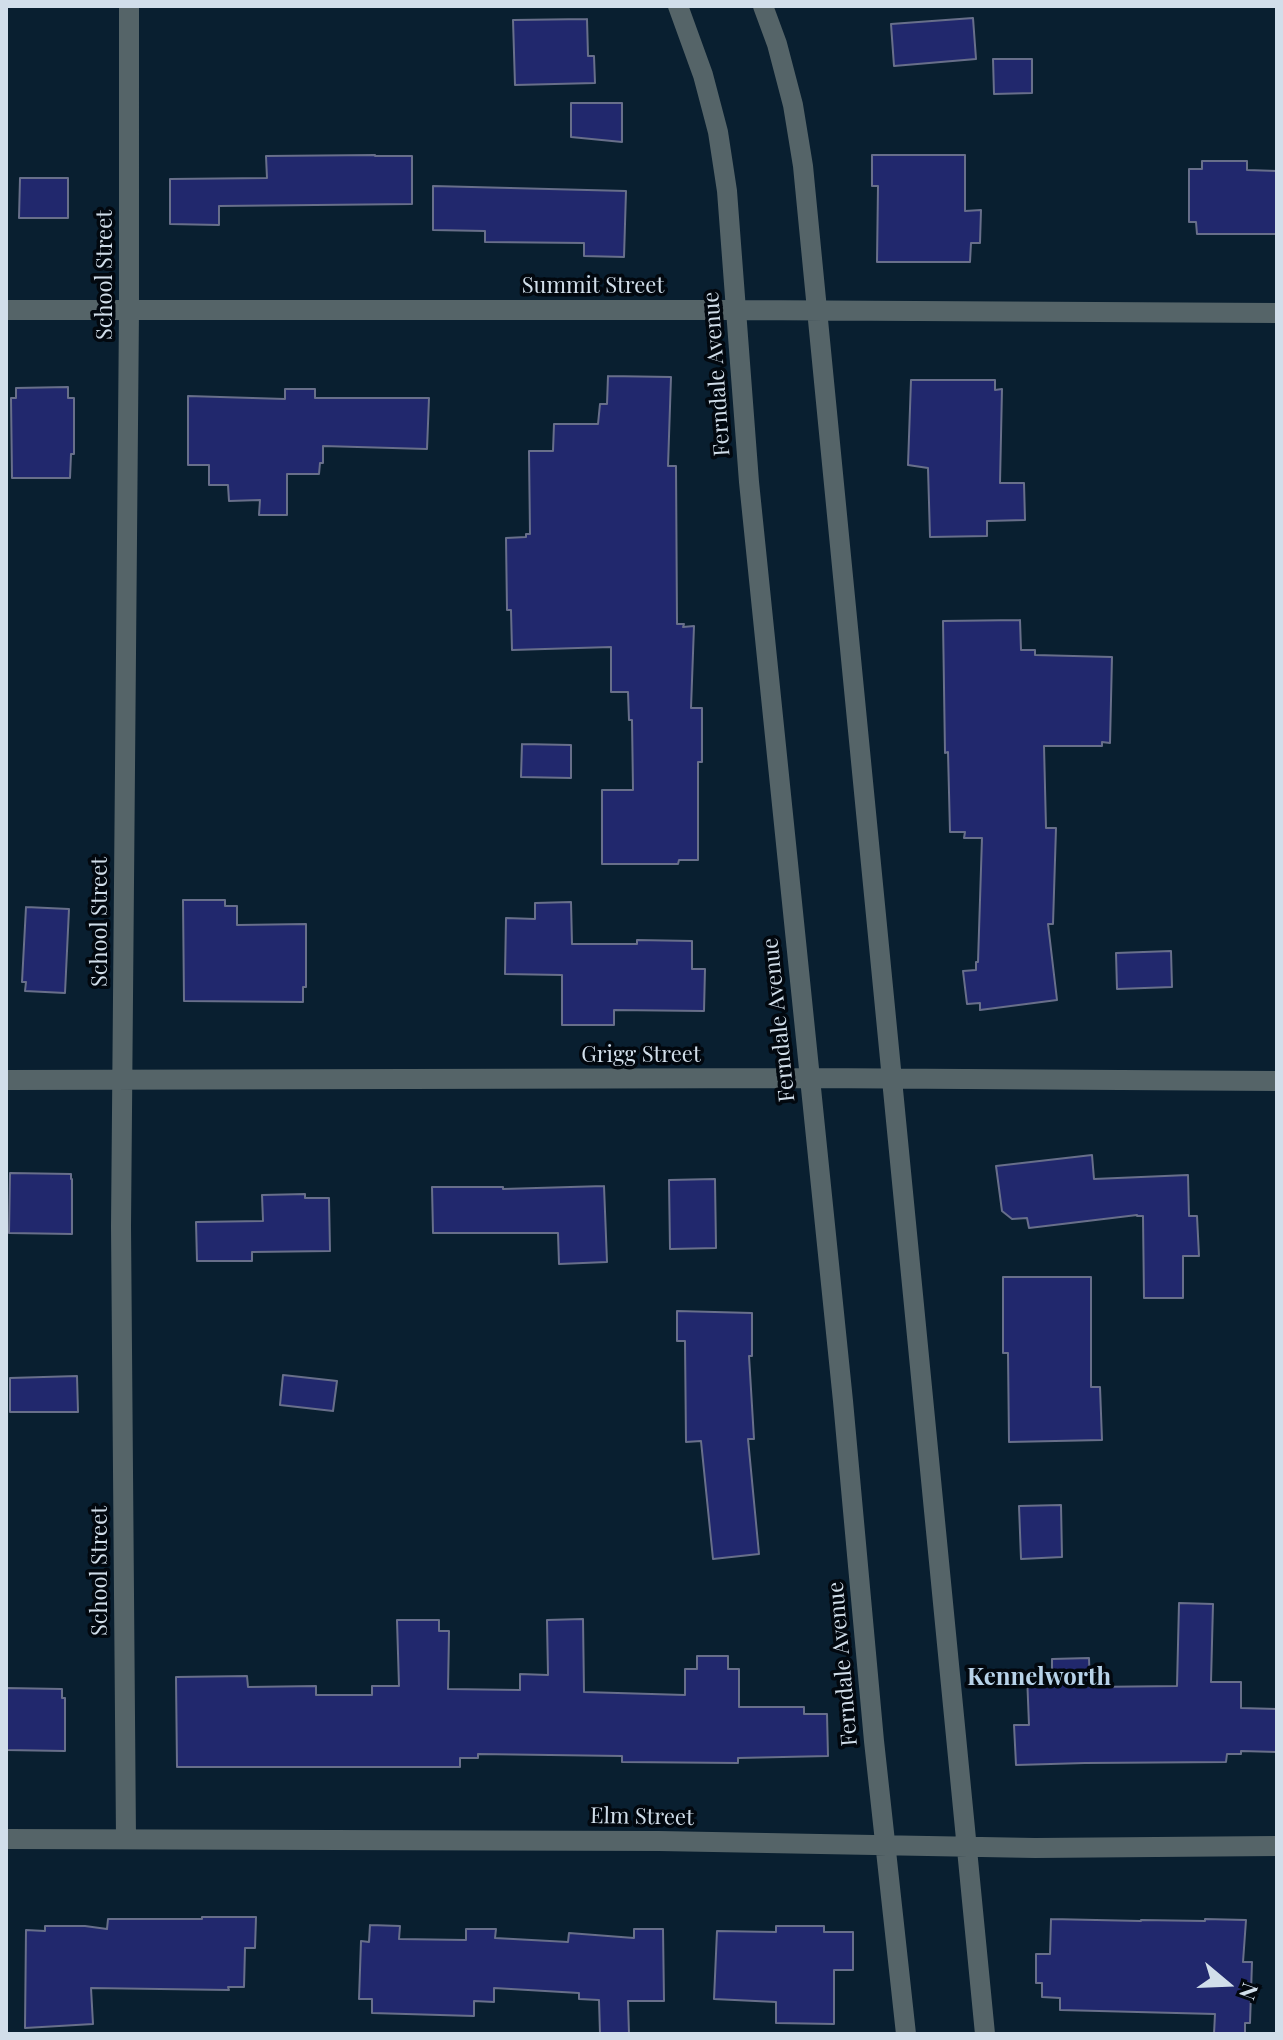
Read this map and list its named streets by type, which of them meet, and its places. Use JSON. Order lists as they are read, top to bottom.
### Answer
{
  "streets": {
    "street": [
      "School Street",
      "Summit Street",
      "Ferndale Avenue",
      "Grigg Street",
      "Elm Street"
    ]
  },
  "crossings": [
    ["School Street", "Summit Street"],
    ["School Street", "Grigg Street"],
    ["School Street", "Elm Street"],
    ["Summit Street", "Ferndale Avenue"],
    ["Ferndale Avenue", "Grigg Street"],
    ["Ferndale Avenue", "Elm Street"]
  ],
  "districts": ["Kennelworth"],
  "north": "right"
}
